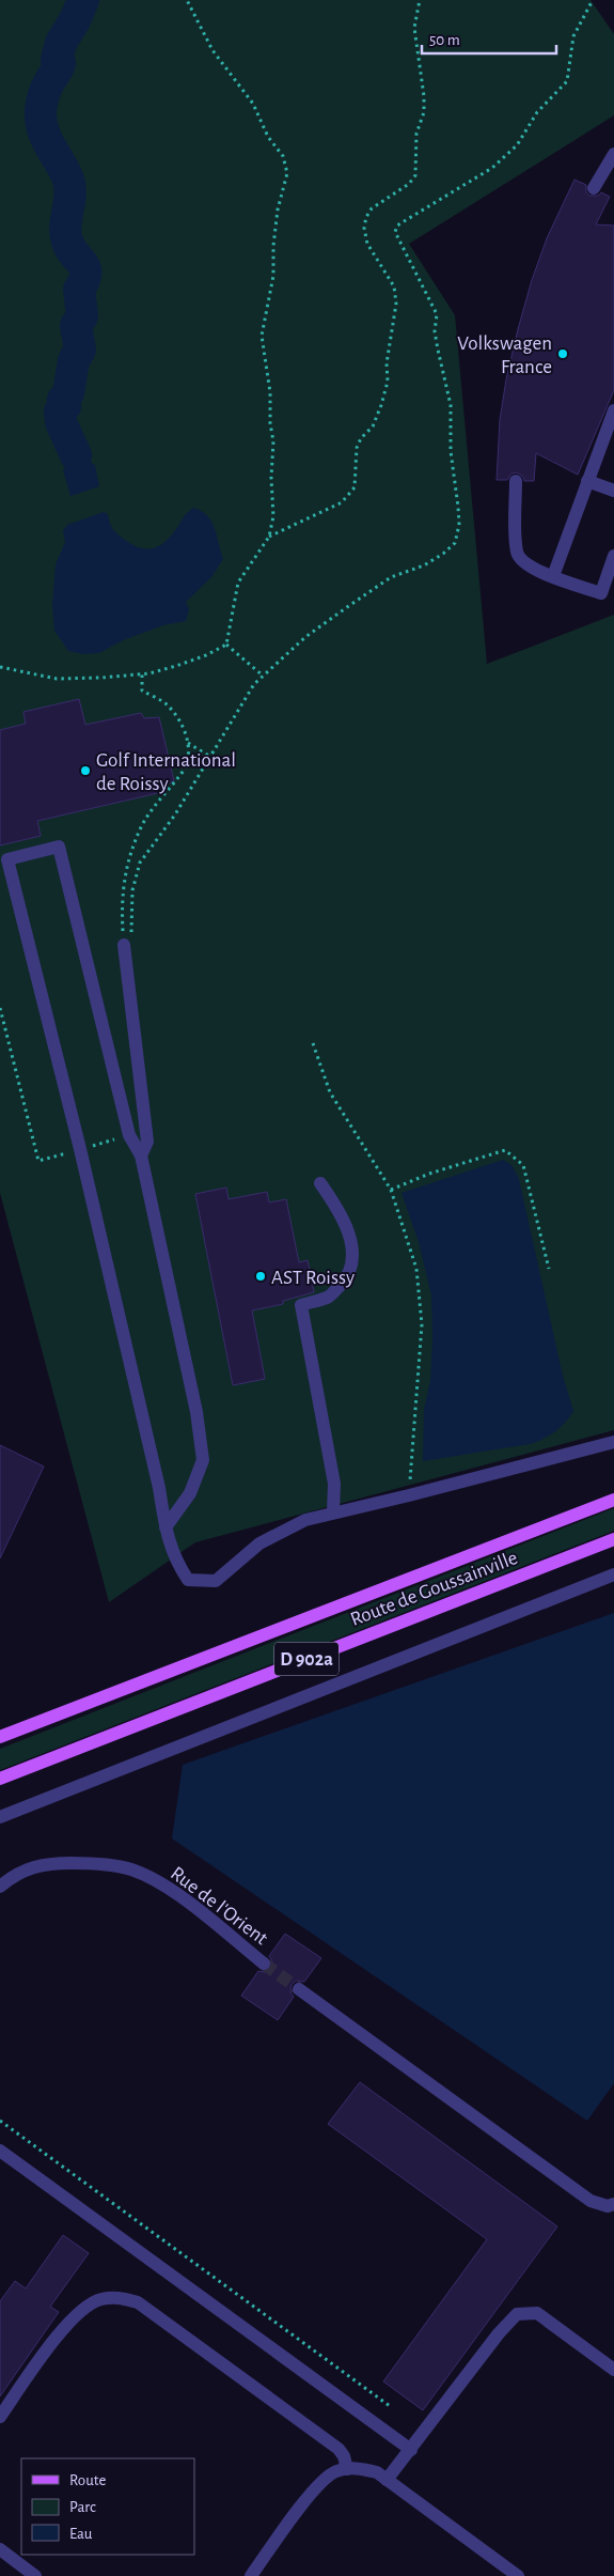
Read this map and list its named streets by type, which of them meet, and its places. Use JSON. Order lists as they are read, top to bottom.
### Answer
{
  "streets": {
    "main road": ["Route de Goussainville", "D 902a"],
    "street": ["Rue de l'Orient"]
  },
  "places": ["Volkswagen France", "Golf International de Roissy", "AST Roissy"],
  "legend": ["Route", "Parc", "Eau"],
  "scale_bar": "50 m"
}
